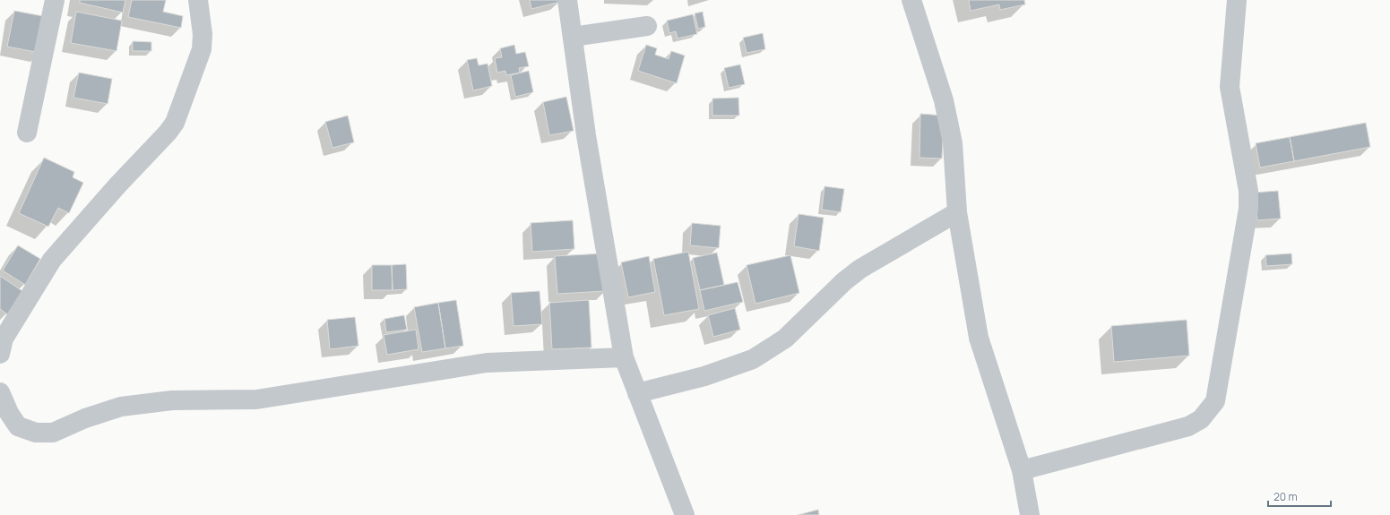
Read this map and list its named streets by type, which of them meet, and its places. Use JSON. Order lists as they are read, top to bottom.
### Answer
{
  "scale_bar": "20 m"
}
